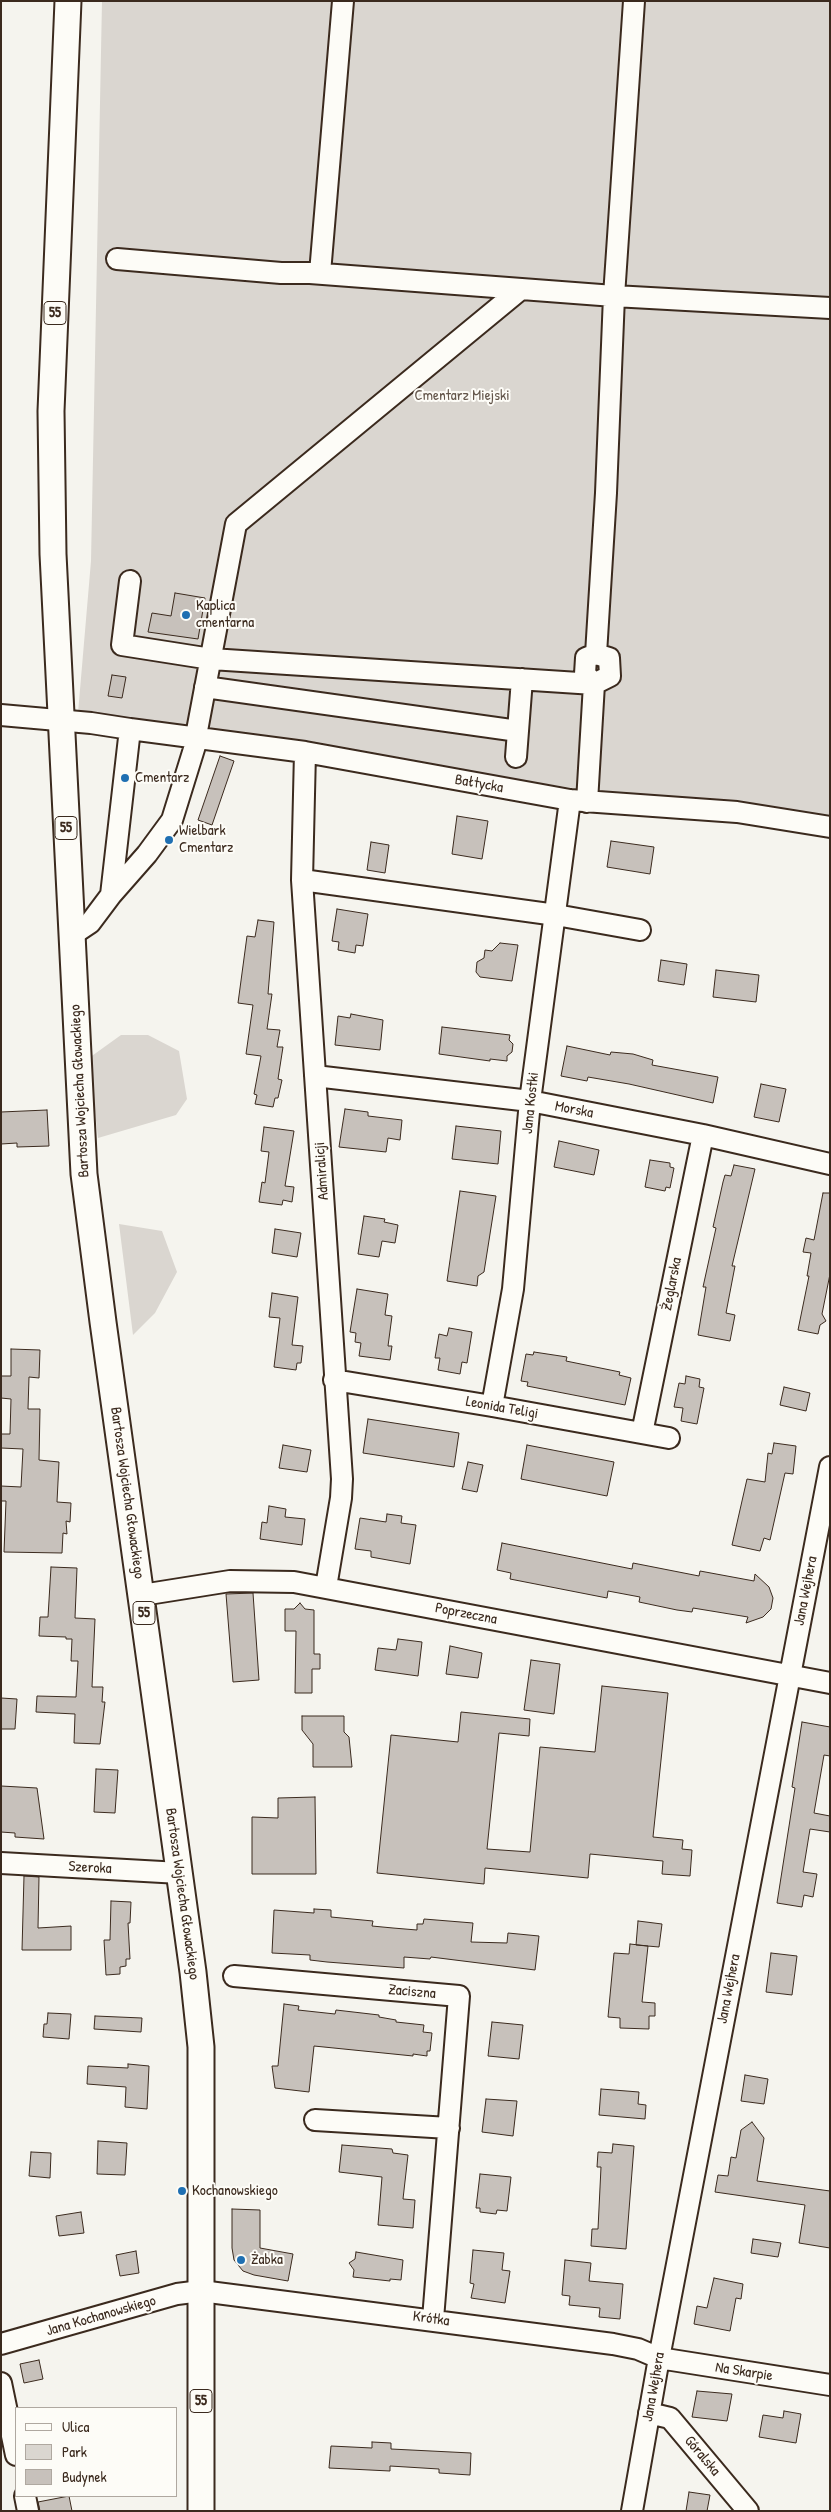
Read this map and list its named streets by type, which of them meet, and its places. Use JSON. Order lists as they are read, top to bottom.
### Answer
{
  "streets": {
    "main road": ["55", "Bartosza Wojciecha Głowackiego"],
    "street": [
      "Bałtycka",
      "Jana Kostki",
      "Morska",
      "Admiralicji",
      "Żeglarska",
      "Leonida Teligi",
      "Jana Wejhera",
      "Poprzeczna",
      "Szeroka",
      "Zaciszna",
      "Jana Kochanowskiego",
      "Krótka",
      "Na Skarpie",
      "Góralska"
    ]
  },
  "crossings": [
    ["Bałtycka", "Bartosza Wojciecha Głowackiego"],
    ["Bałtycka", "Jana Kostki"],
    ["Bałtycka", "Admiralicji"],
    ["Bartosza Wojciecha Głowackiego", "Poprzeczna"],
    ["Bartosza Wojciecha Głowackiego", "Szeroka"],
    ["Bartosza Wojciecha Głowackiego", "Jana Kochanowskiego"],
    ["Bartosza Wojciecha Głowackiego", "Krótka"],
    ["Jana Kostki", "Morska"],
    ["Jana Kostki", "Leonida Teligi"],
    ["Morska", "Admiralicji"],
    ["Morska", "Żeglarska"],
    ["Admiralicji", "Leonida Teligi"],
    ["Admiralicji", "Poprzeczna"],
    ["Żeglarska", "Leonida Teligi"],
    ["Jana Wejhera", "Poprzeczna"],
    ["Jana Wejhera", "Krótka"],
    ["Jana Wejhera", "Na Skarpie"],
    ["Jana Wejhera", "Góralska"],
    ["Zaciszna", "Krótka"],
    ["Jana Kochanowskiego", "Krótka"],
    ["Krótka", "Na Skarpie"]
  ],
  "parks": ["Cmentarz Miejski"],
  "places": [
    "Kaplica cmentarna",
    "Cmentarz",
    "Wielbark Cmentarz",
    "Kochanowskiego",
    "Żabka"
  ],
  "legend": ["Ulica", "Park", "Budynek"]
}
